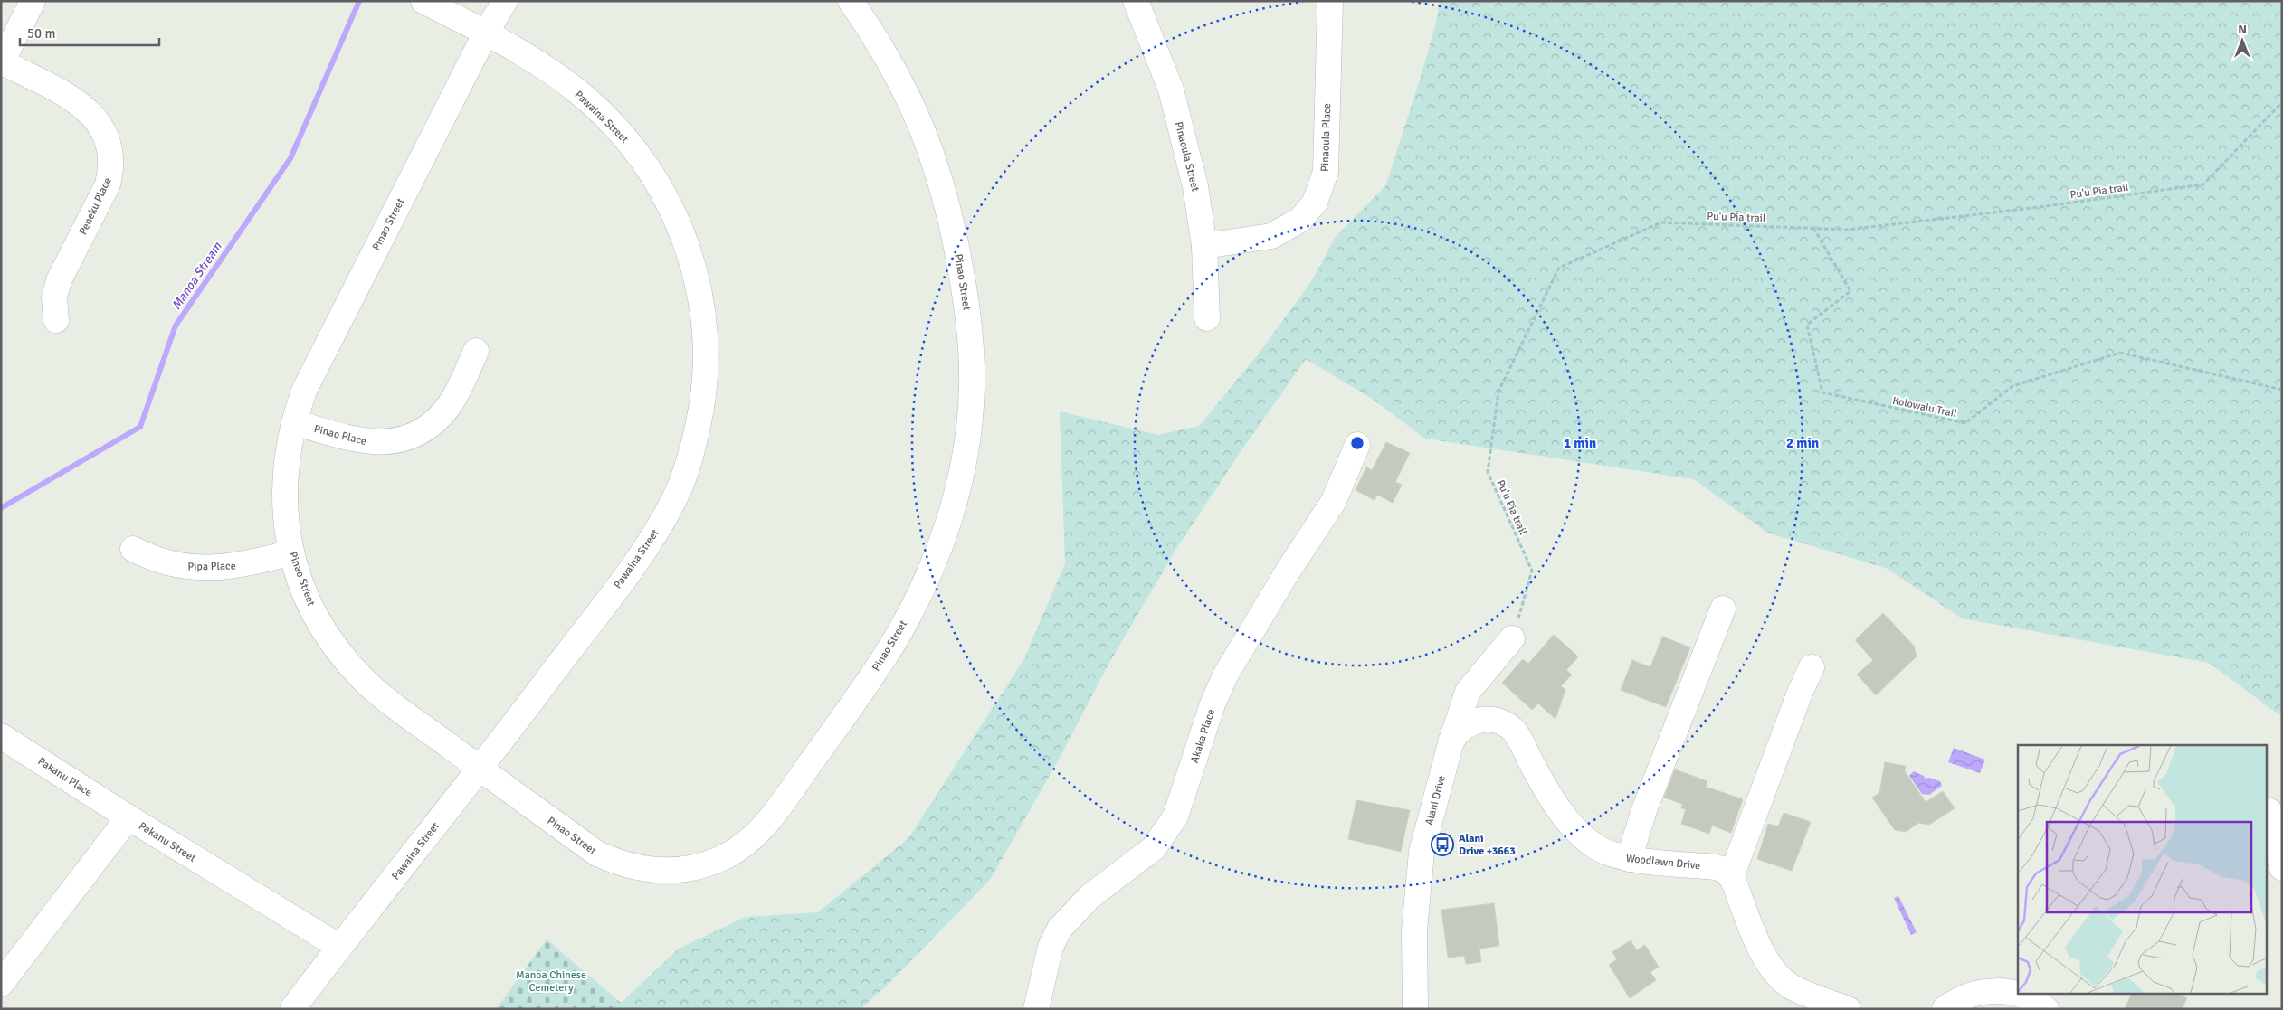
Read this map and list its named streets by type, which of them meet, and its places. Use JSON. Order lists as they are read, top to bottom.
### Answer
{
  "streets": {
    "street": [
      "Pawaina Street",
      "Pinaoula Place",
      "Pinaoula Street",
      "Peneku Place",
      "Pinao Street",
      "Pinao Place",
      "Pipa Place",
      "Akaka Place",
      "Pakanu Place",
      "Alani Drive",
      "Pakanu Street",
      "Woodlawn Drive"
    ],
    "path": ["Pu'u Pia trail", "Kolowalu Trail"]
  },
  "crossings": [
    ["Pawaina Street", "Pinao Street"],
    ["Pawaina Street", "Pakanu Street"],
    ["Pinaoula Place", "Pinaoula Street"],
    ["Pu'u Pia trail", "Kolowalu Trail"],
    ["Pu'u Pia trail", "Alani Drive"],
    ["Pinao Street", "Pinao Place"],
    ["Pinao Street", "Pipa Place"],
    ["Pakanu Place", "Pakanu Street"],
    ["Alani Drive", "Woodlawn Drive"]
  ],
  "water": ["Manoa Stream"],
  "parks": ["Manoa Chinese Cemetery"],
  "places": {
    "bus stop": ["Alani Drive +3663"]
  },
  "scale_bar": "50 m",
  "north": "top",
  "rings": ["1 min", "2 min"]
}
